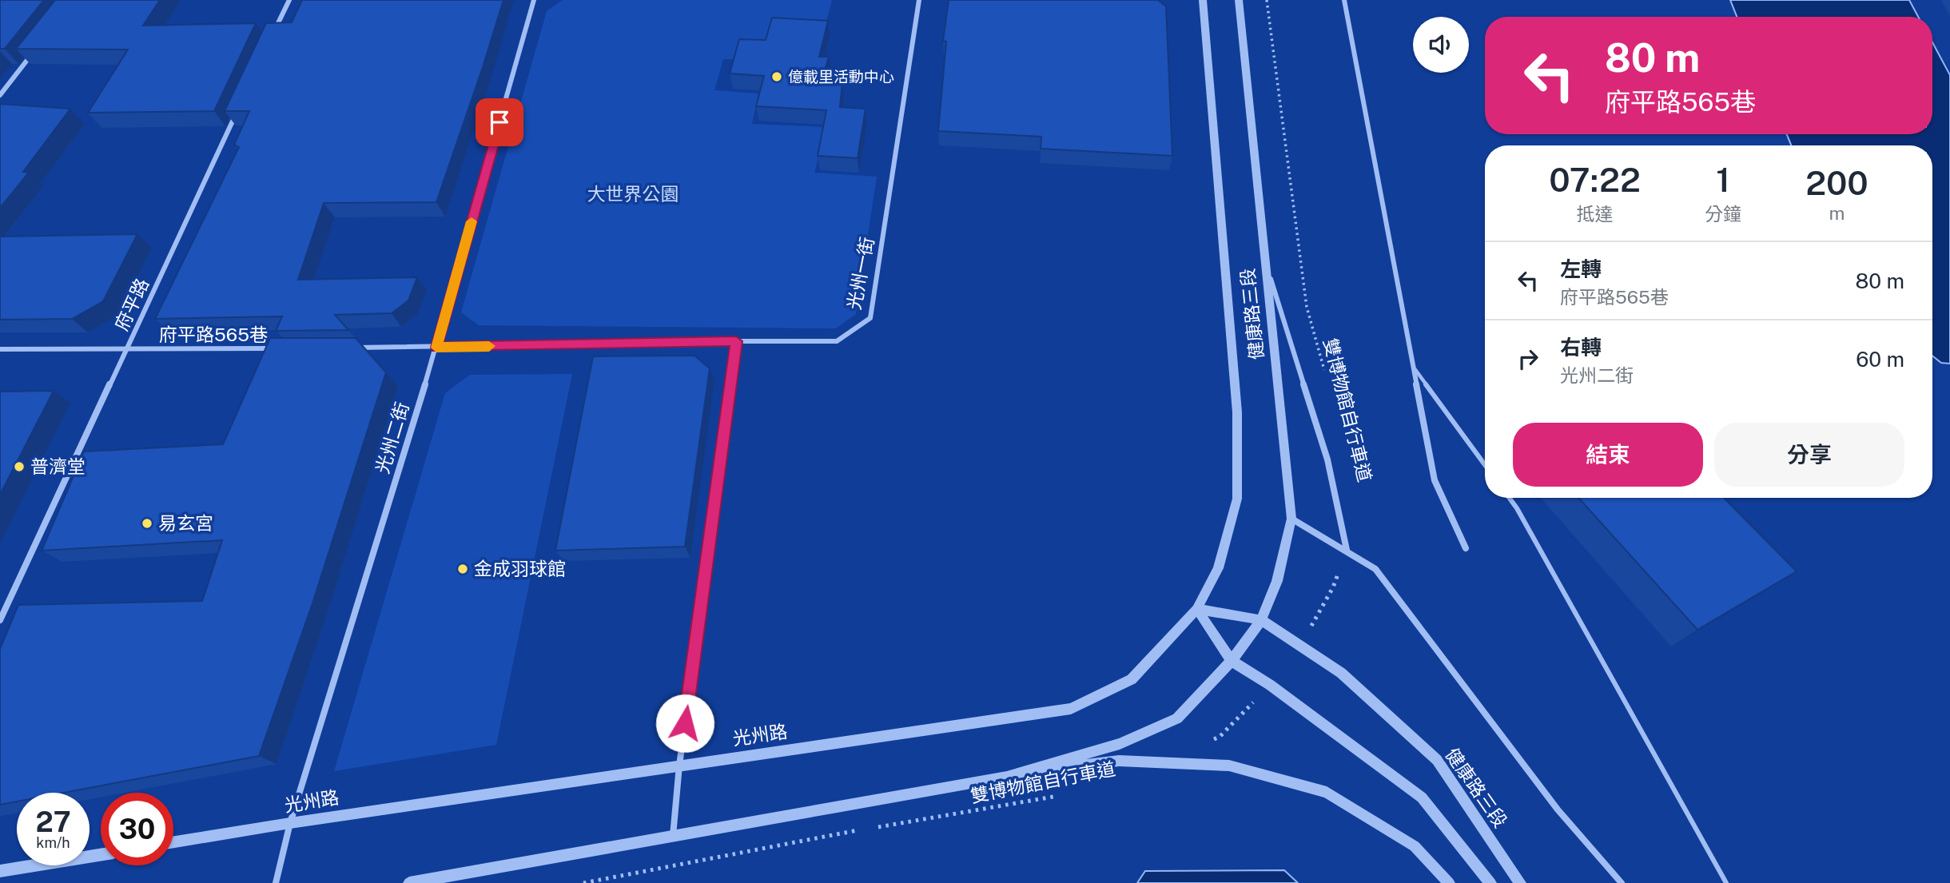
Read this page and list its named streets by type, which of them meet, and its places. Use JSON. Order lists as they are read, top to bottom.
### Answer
{
  "streets": {
    "street": [
      "光州一街",
      "府平路",
      "健康路三段",
      "府平路565巷",
      "光州二街",
      "光州路"
    ],
    "path": ["雙博物館自行車道"]
  },
  "crossings": [
    ["府平路", "府平路565巷"],
    ["健康路三段", "光州路"],
    ["光州二街", "光州路"]
  ],
  "parks": ["大世界公園"],
  "places": [
    "億載里活動中心",
    "普濟堂",
    "易玄宮",
    "金成羽球館"
  ],
  "page": {
    "turn": ["80 m", "府平路565巷"],
    "eta": [
      "07:22",
      "抵達",
      "1",
      "分鐘",
      "200",
      "m"
    ],
    "list": [
      {
        "name": "左轉",
        "note": "府平路565巷",
        "value": "80 m"
      },
      {
        "name": "右轉",
        "note": "光州二街",
        "value": "60 m"
      }
    ],
    "buttons": ["結束", "分享"],
    "speed": "27 km/h",
    "limit": "30"
  }
}
